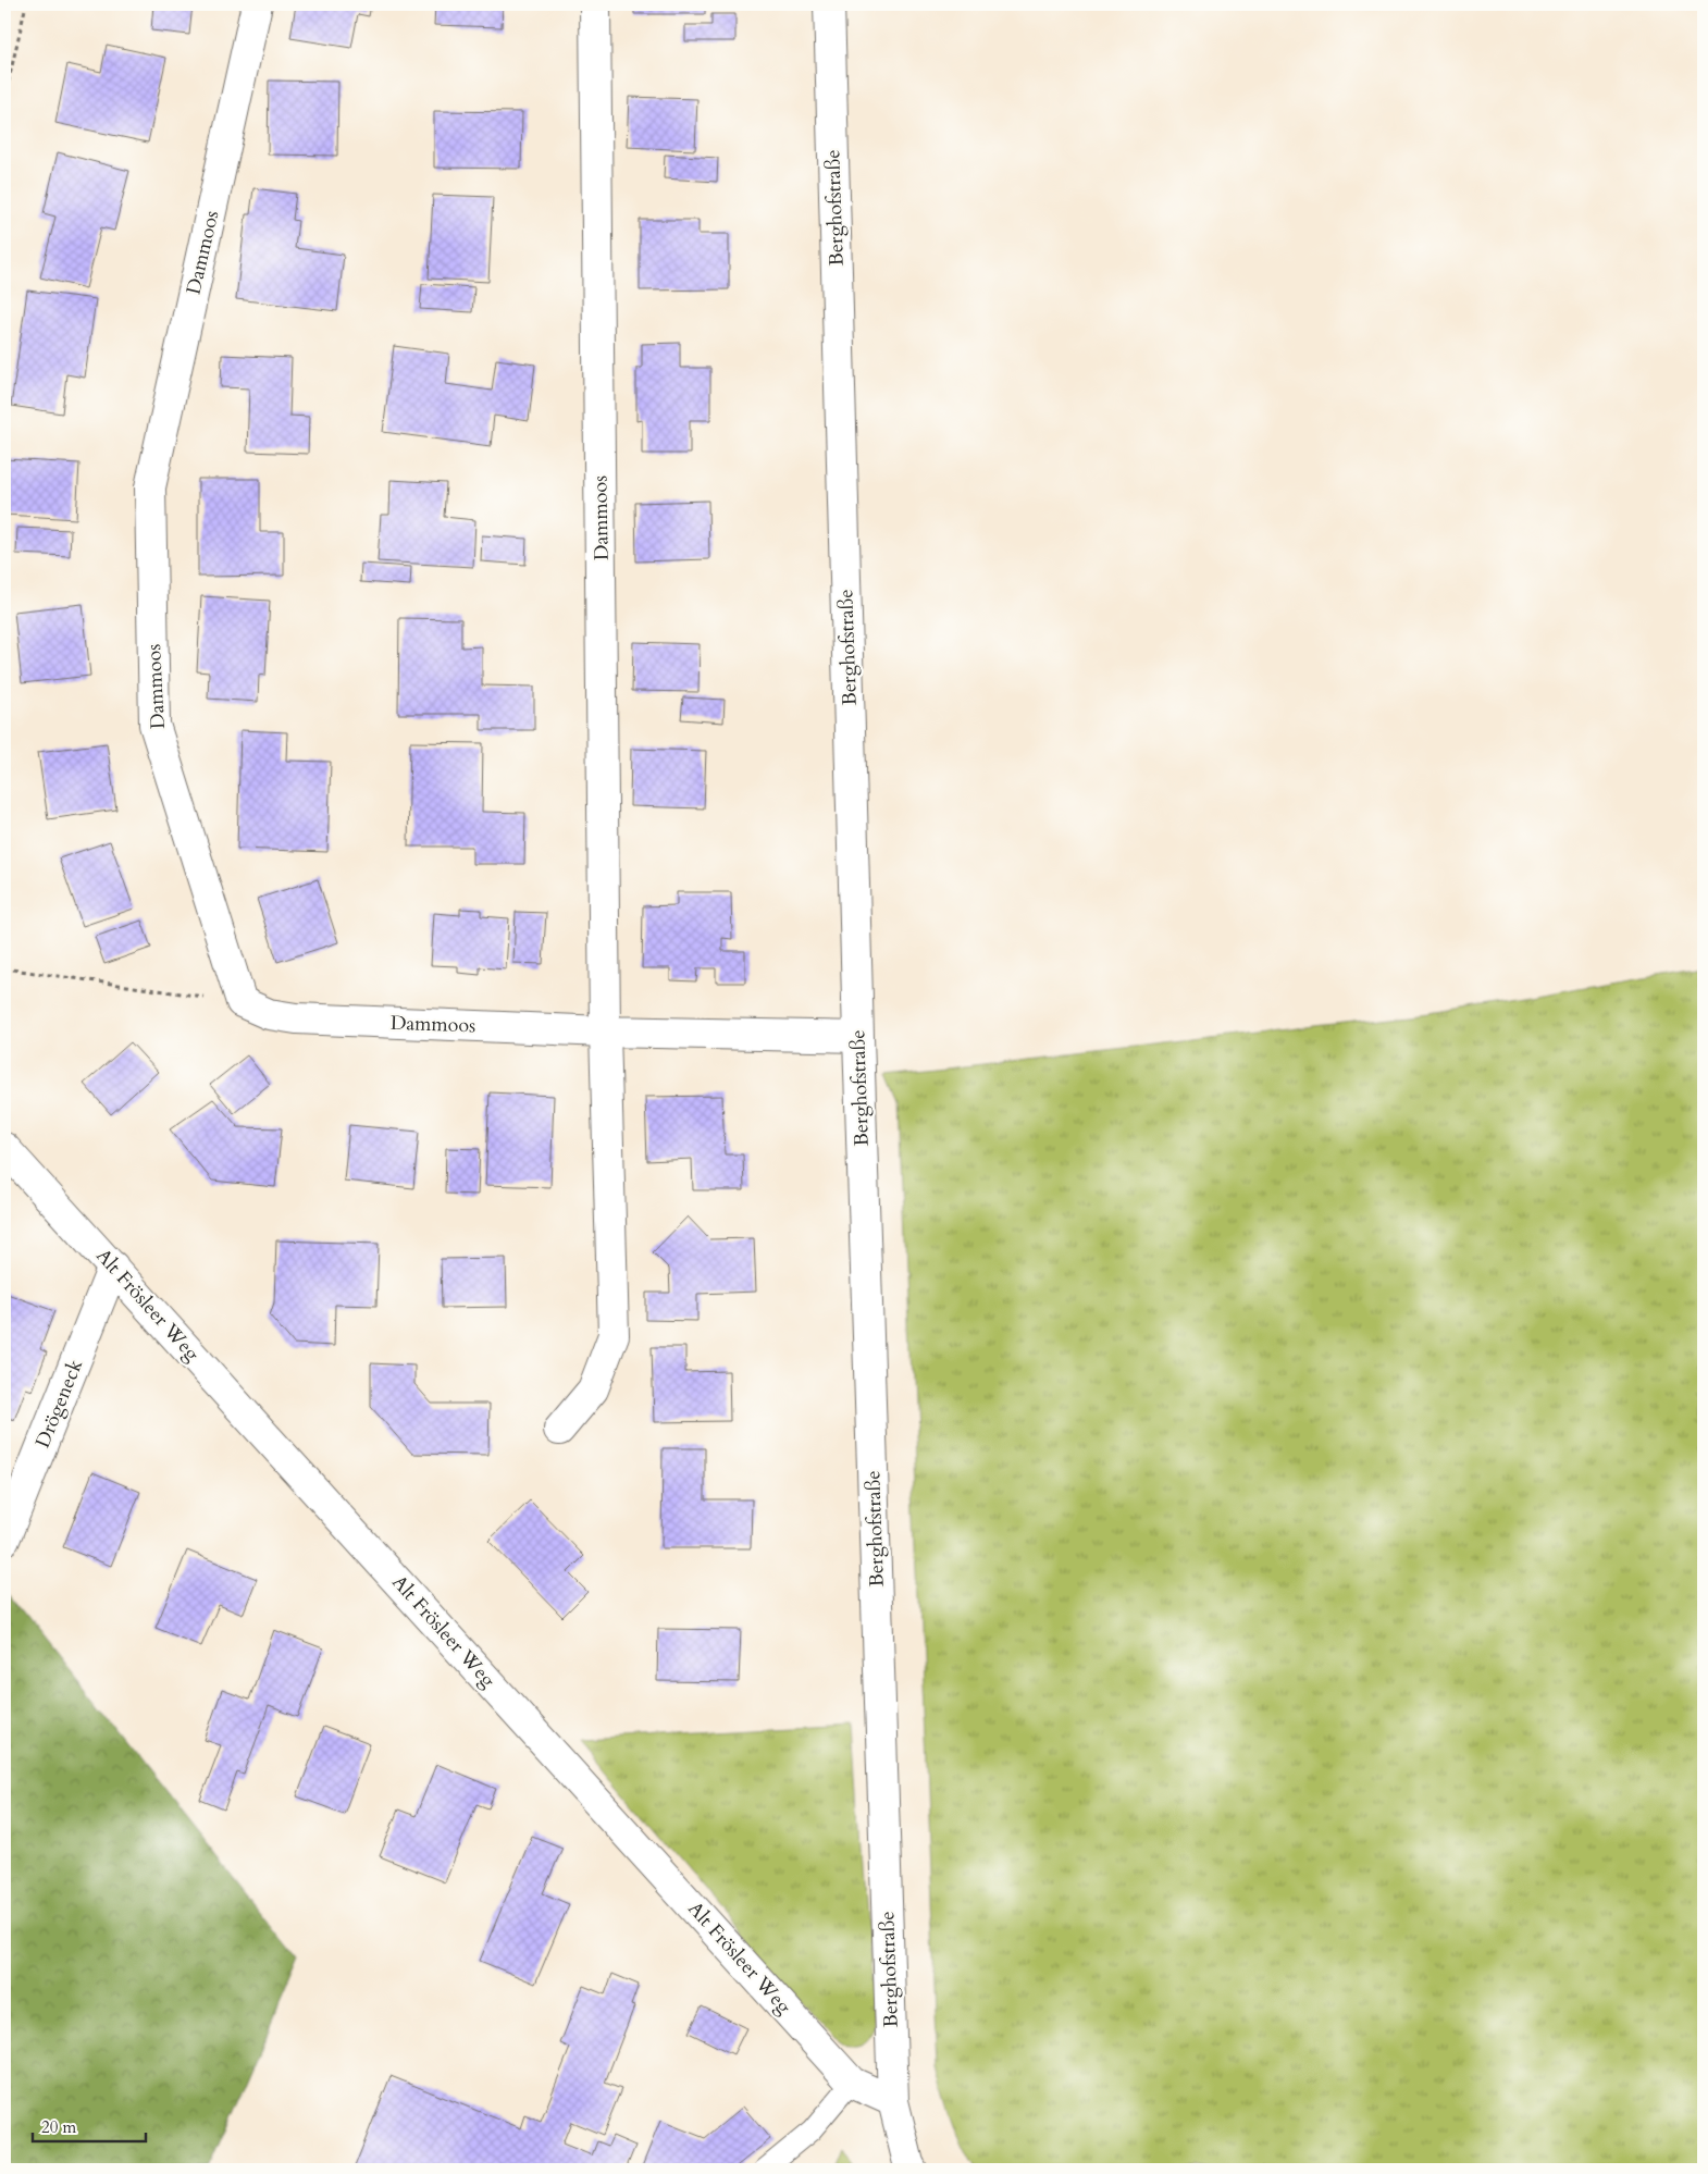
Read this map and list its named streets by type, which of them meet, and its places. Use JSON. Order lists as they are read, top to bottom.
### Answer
{
  "streets": {
    "street": [
      "Berghofstraße",
      "Dammoos",
      "Alt Frösleer Weg",
      "Drögeneck"
    ]
  },
  "crossings": [
    ["Berghofstraße", "Dammoos"],
    ["Berghofstraße", "Alt Frösleer Weg"],
    ["Alt Frösleer Weg", "Drögeneck"]
  ],
  "scale_bar": "20 m"
}
